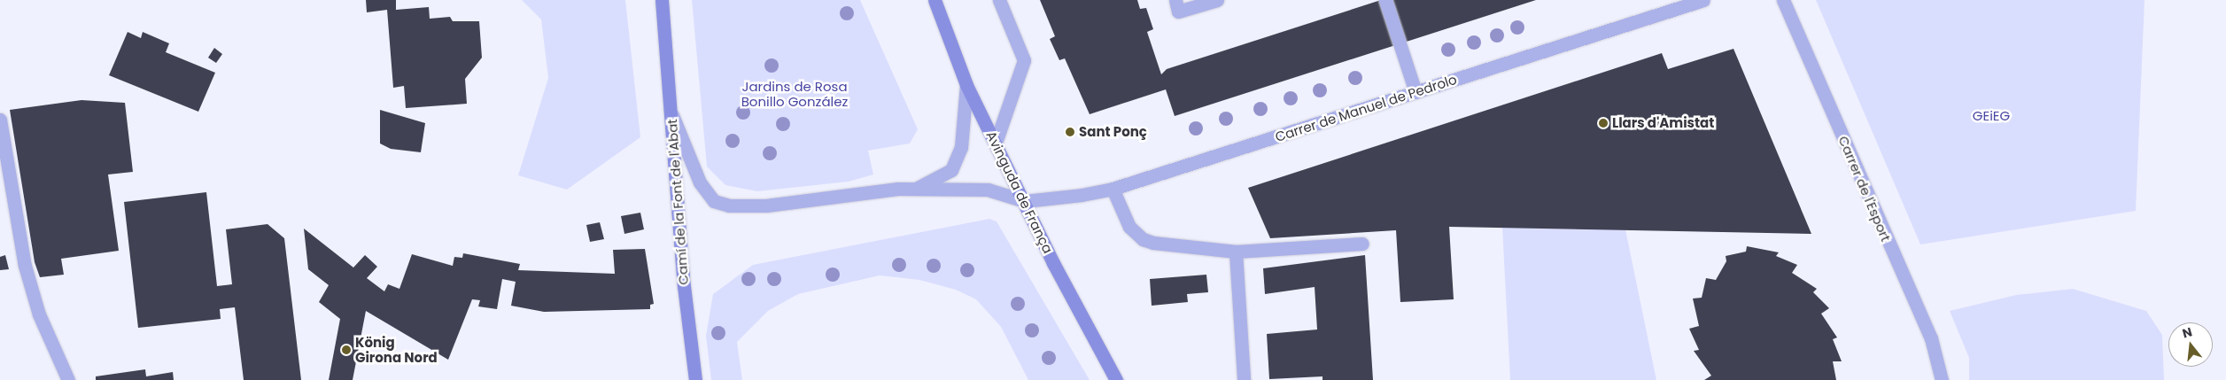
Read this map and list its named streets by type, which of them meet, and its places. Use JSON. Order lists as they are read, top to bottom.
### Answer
{
  "streets": {
    "main road": ["Avinguda de França", "Camí de la Font de l'Abat"],
    "street": ["Carrer de Manuel de Pedrolo", "Carrer de l'Esport"]
  },
  "crossings": [
    ["Carrer de Manuel de Pedrolo", "Avinguda de França"],
    ["Carrer de Manuel de Pedrolo", "Camí de la Font de l'Abat"],
    ["Avinguda de França", "Camí de la Font de l'Abat"]
  ],
  "parks": ["Jardins de Rosa Bonillo González", "GEiEG"],
  "places": ["Llars d'Amistat", "Sant Ponç", "König Girona Nord"],
  "north": "top"
}
